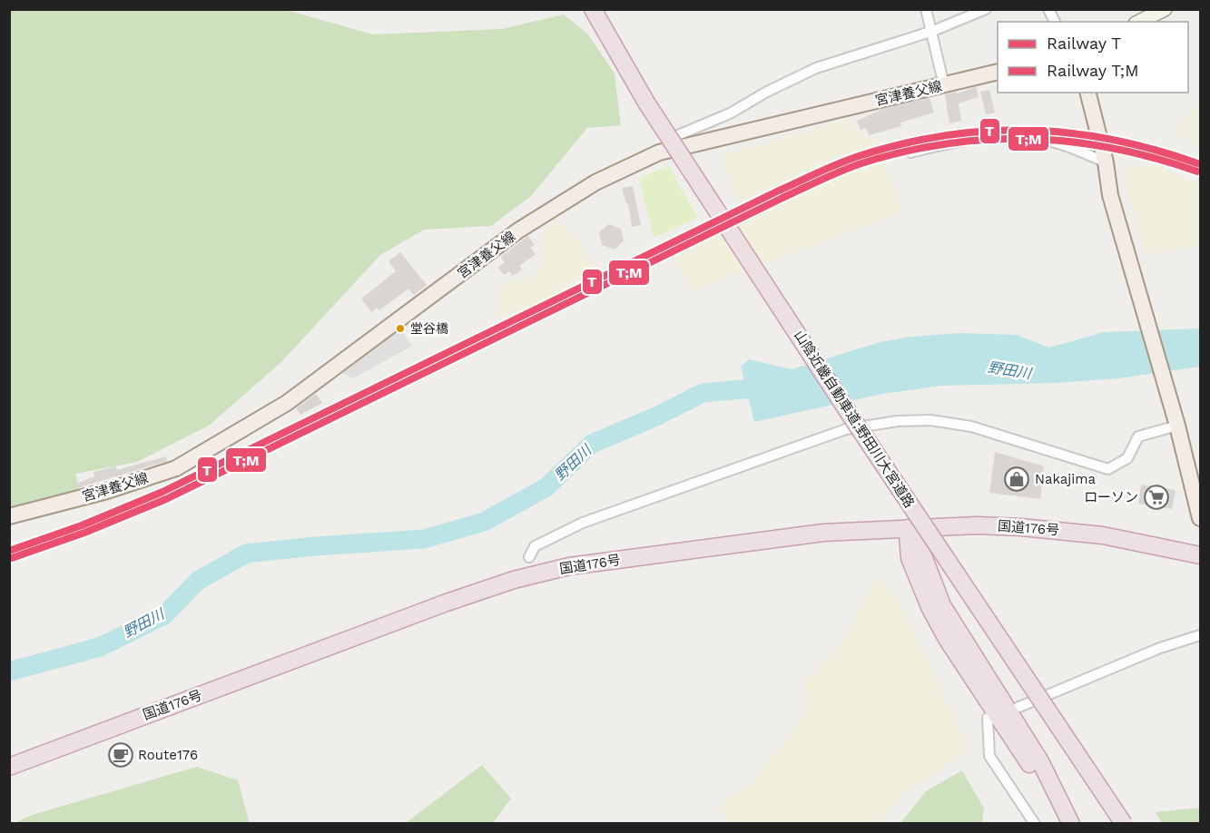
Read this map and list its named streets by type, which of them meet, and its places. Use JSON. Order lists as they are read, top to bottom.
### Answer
{
  "streets": {
    "highway": ["山陰近畿自動車道;野田川大宮道路", "国道176号"],
    "main road": ["宮津養父線"]
  },
  "water": ["野田川"],
  "places": {
    "other": ["堂谷橋"],
    "shop": ["Nakajima"],
    "supermarket": ["ローソン"],
    "cafe": ["Route176"]
  },
  "lines": ["rail line T", "rail line T;M"],
  "legend": ["Railway T", "Railway T;M"]
}
